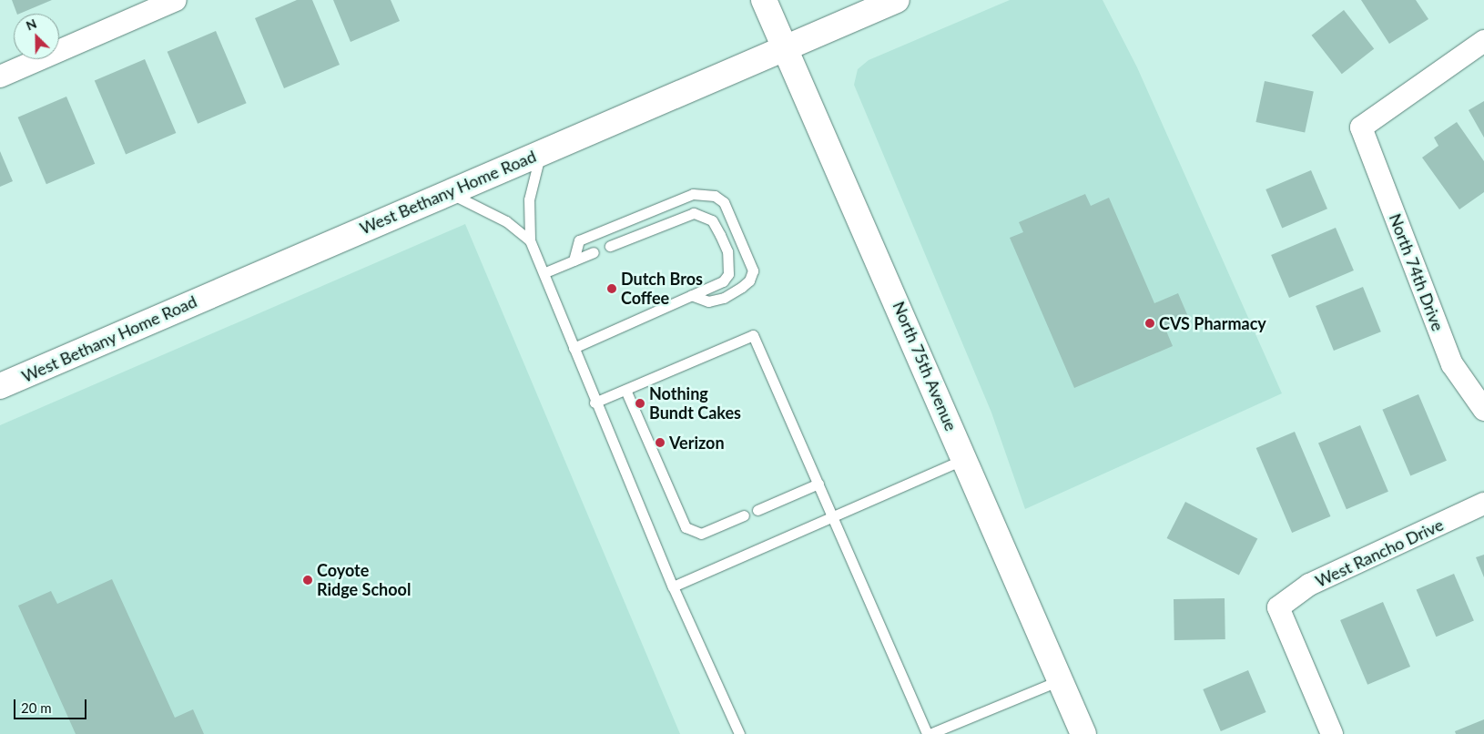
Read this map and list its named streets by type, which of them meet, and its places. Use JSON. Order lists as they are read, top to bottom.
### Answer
{
  "streets": {
    "main road": ["West Bethany Home Road", "North 75th Avenue"],
    "street": ["North 74th Drive", "West Rancho Drive"]
  },
  "crossings": [
    ["West Bethany Home Road", "North 75th Avenue"]
  ],
  "places": [
    "Dutch Bros Coffee",
    "CVS Pharmacy",
    "Nothing Bundt Cakes",
    "Verizon",
    "Coyote Ridge School"
  ],
  "scale_bar": "20 m",
  "north": "top left"
}
